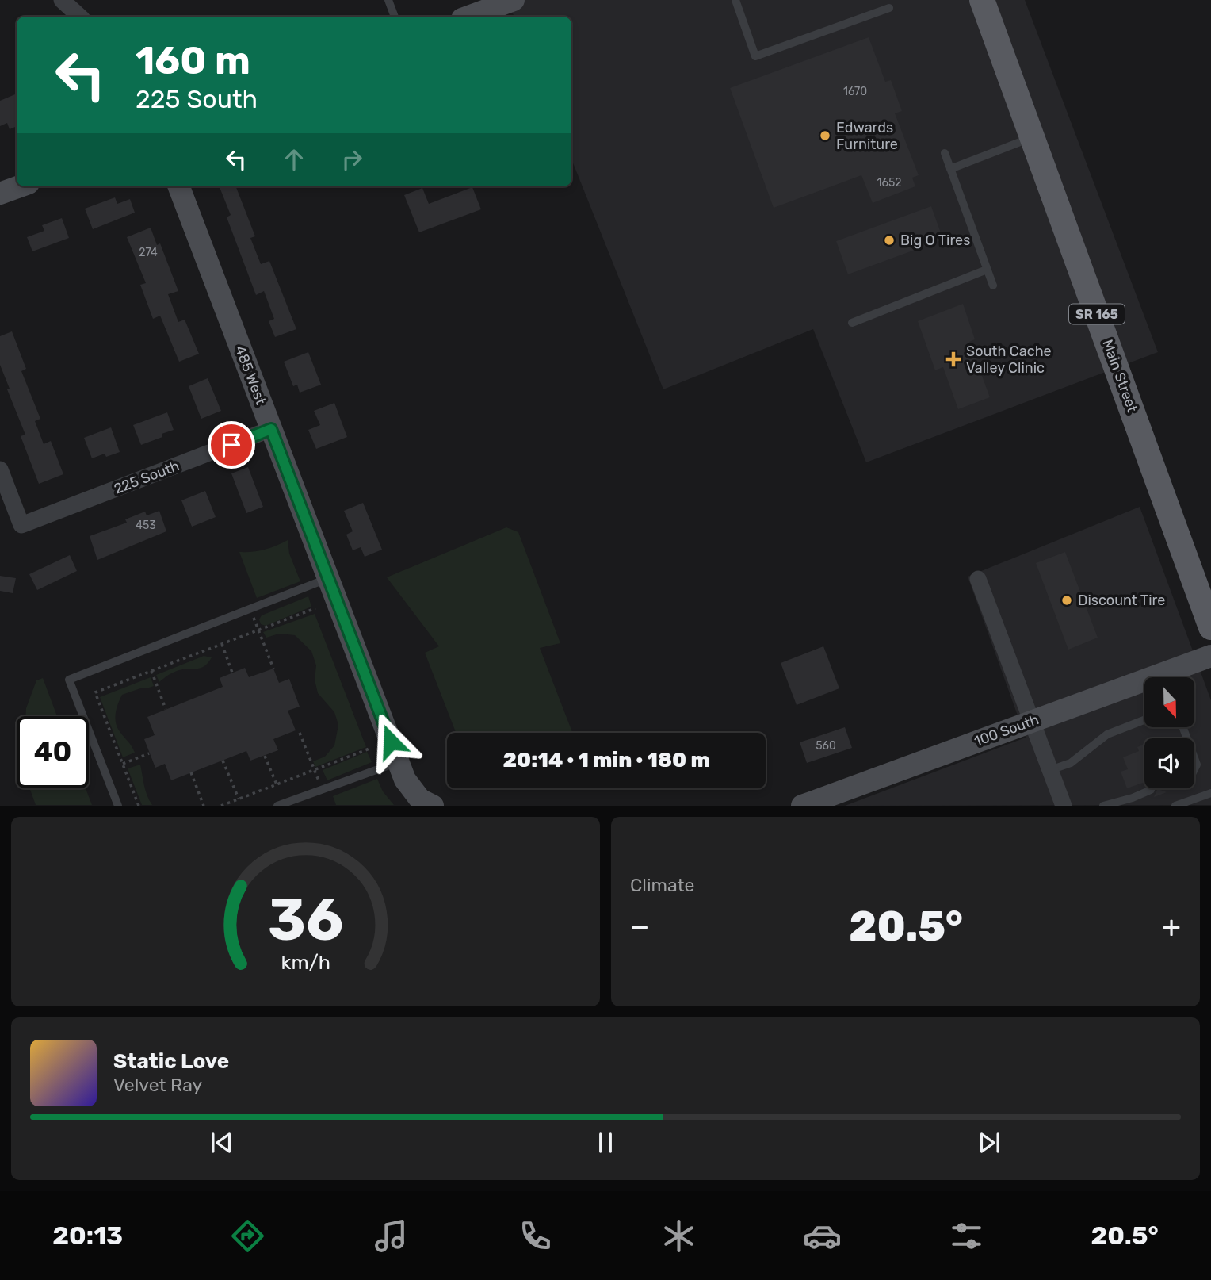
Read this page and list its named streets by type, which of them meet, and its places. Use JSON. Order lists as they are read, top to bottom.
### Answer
{
  "streets": {
    "main road": ["SR 165", "Main Street"],
    "street": ["485 West", "225 South", "100 South"]
  },
  "crossings": [
    ["485 West", "225 South"]
  ],
  "places": {
    "other": ["Edwards Furniture", "Big O Tires", "Discount Tire"],
    "health": ["South Cache Valley Clinic"]
  },
  "house_numbers": [
    "1670",
    "1652",
    "274",
    "453",
    "560"
  ],
  "north": "bottom",
  "page": {
    "turn": ["160 m", "225 South"],
    "limit": "40",
    "trip": "20:14 · 1 min · 180 m",
    "tile": "Climate",
    "heat": ["−", "20.5°", "+"],
    "song": ["Static Love", "Velvet Ray"],
    "tabs": ["20:13", "20.5°"],
    "gauge": ["36", "km/h"]
  }
}
